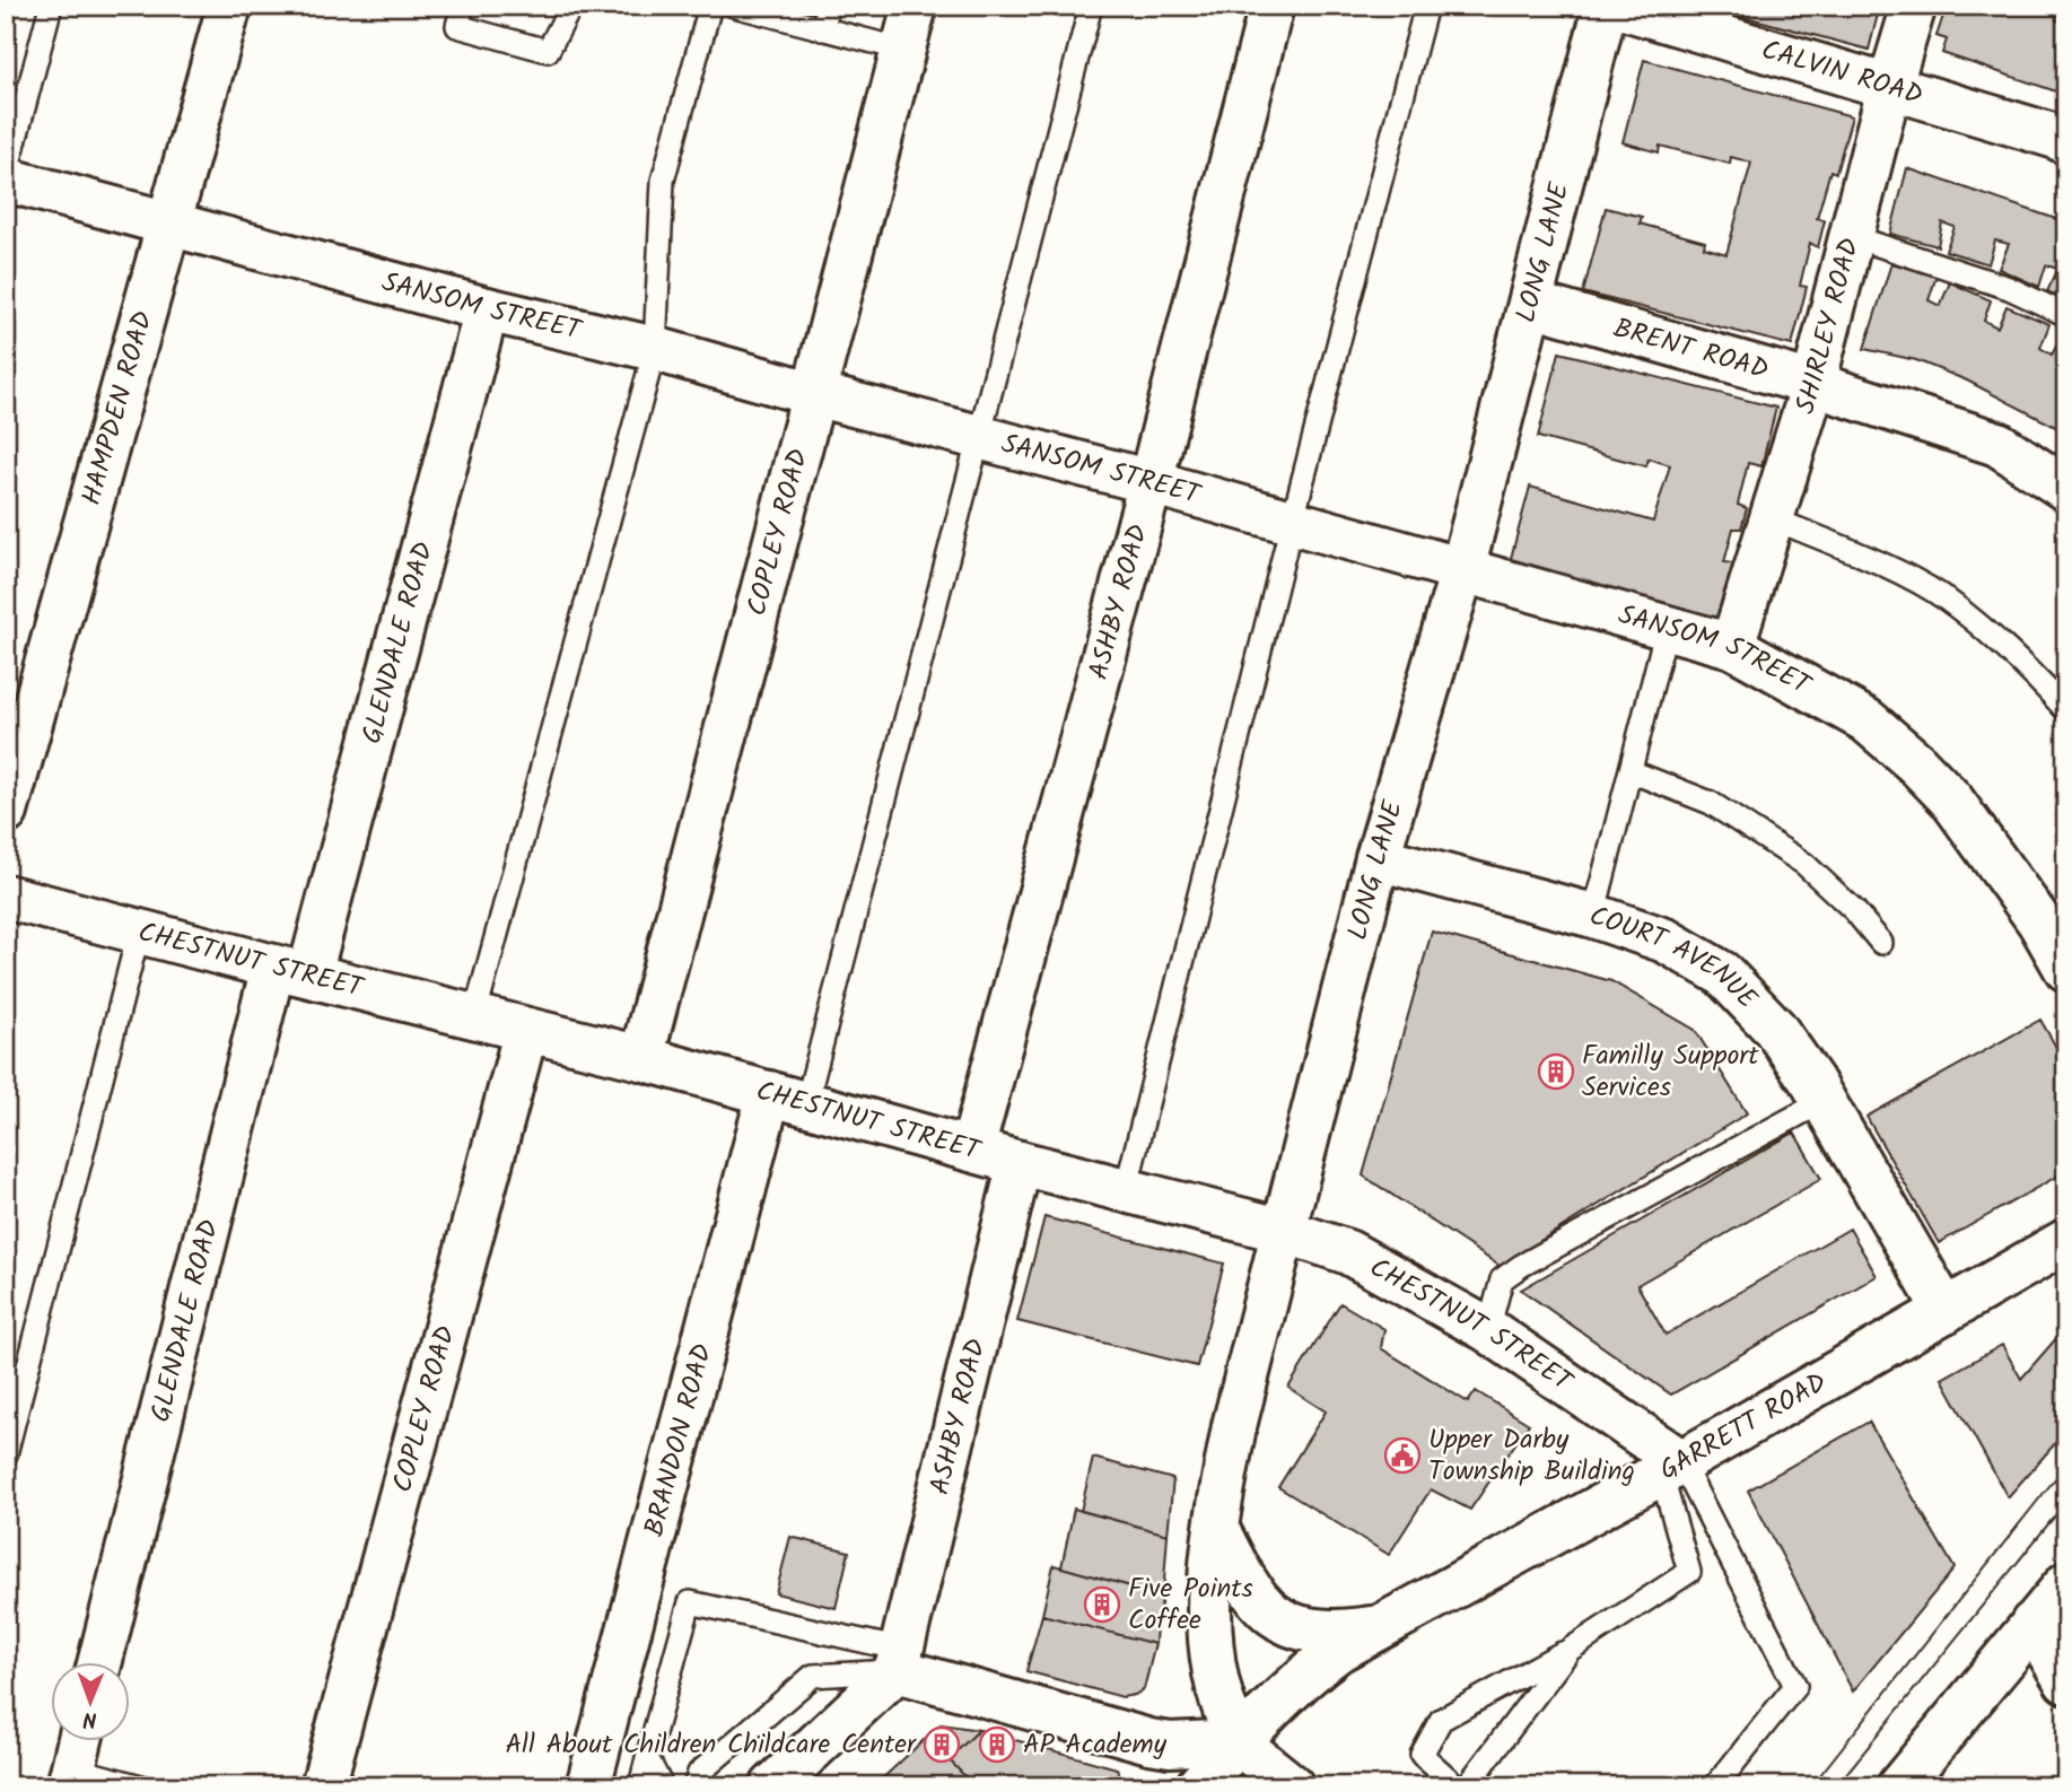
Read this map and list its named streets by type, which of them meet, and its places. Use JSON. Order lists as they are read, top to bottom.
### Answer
{
  "streets": {
    "street": [
      "CALVIN ROAD",
      "LONG LANE",
      "SANSOM STREET",
      "SHIRLEY ROAD",
      "BRENT ROAD",
      "HAMPDEN ROAD",
      "COPLEY ROAD",
      "ASHBY ROAD",
      "GLENDALE ROAD",
      "CHESTNUT STREET",
      "COURT AVENUE",
      "GARRETT ROAD",
      "BRANDON ROAD"
    ]
  },
  "crossings": [
    ["CALVIN ROAD", "SHIRLEY ROAD"],
    ["LONG LANE", "SANSOM STREET"],
    ["LONG LANE", "BRENT ROAD"],
    ["LONG LANE", "CHESTNUT STREET"],
    ["LONG LANE", "COURT AVENUE"],
    ["LONG LANE", "GARRETT ROAD"],
    ["SANSOM STREET", "SHIRLEY ROAD"],
    ["SANSOM STREET", "HAMPDEN ROAD"],
    ["SANSOM STREET", "COPLEY ROAD"],
    ["SANSOM STREET", "ASHBY ROAD"],
    ["SANSOM STREET", "GLENDALE ROAD"],
    ["SHIRLEY ROAD", "BRENT ROAD"],
    ["COPLEY ROAD", "CHESTNUT STREET"],
    ["ASHBY ROAD", "CHESTNUT STREET"],
    ["GLENDALE ROAD", "CHESTNUT STREET"],
    ["CHESTNUT STREET", "GARRETT ROAD"],
    ["CHESTNUT STREET", "BRANDON ROAD"],
    ["COURT AVENUE", "GARRETT ROAD"]
  ],
  "places": {
    "building": [
      "Familly Support Services",
      "Five Points Coffee",
      "All About Children Childcare Center",
      "AP Academy"
    ],
    "public building": ["Upper Darby Township Building"]
  },
  "north": "bottom"
}
